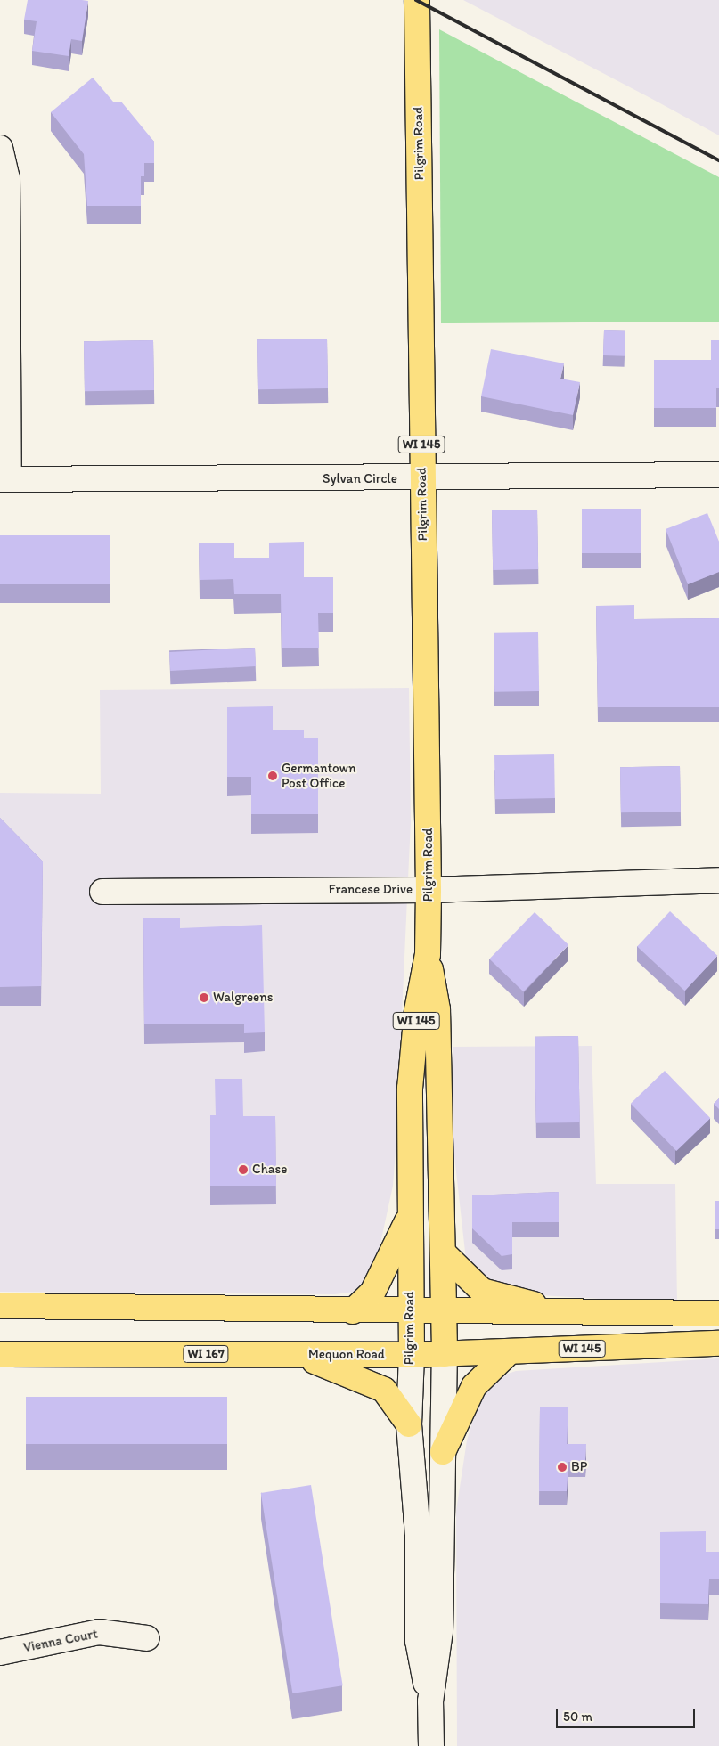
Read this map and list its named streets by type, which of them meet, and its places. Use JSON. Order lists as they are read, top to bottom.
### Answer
{
  "streets": {
    "main road": [
      "Pilgrim Road",
      "WI 145",
      "WI 167",
      "Mequon Road"
    ],
    "street": ["Sylvan Circle", "Francese Drive", "Vienna Court"]
  },
  "crossings": [
    ["Pilgrim Road", "Sylvan Circle"],
    ["Pilgrim Road", "Francese Drive"],
    ["Pilgrim Road", "Mequon Road"]
  ],
  "places": [
    "Germantown Post Office",
    "Walgreens",
    "Chase",
    "BP"
  ],
  "scale_bar": "50 m"
}
